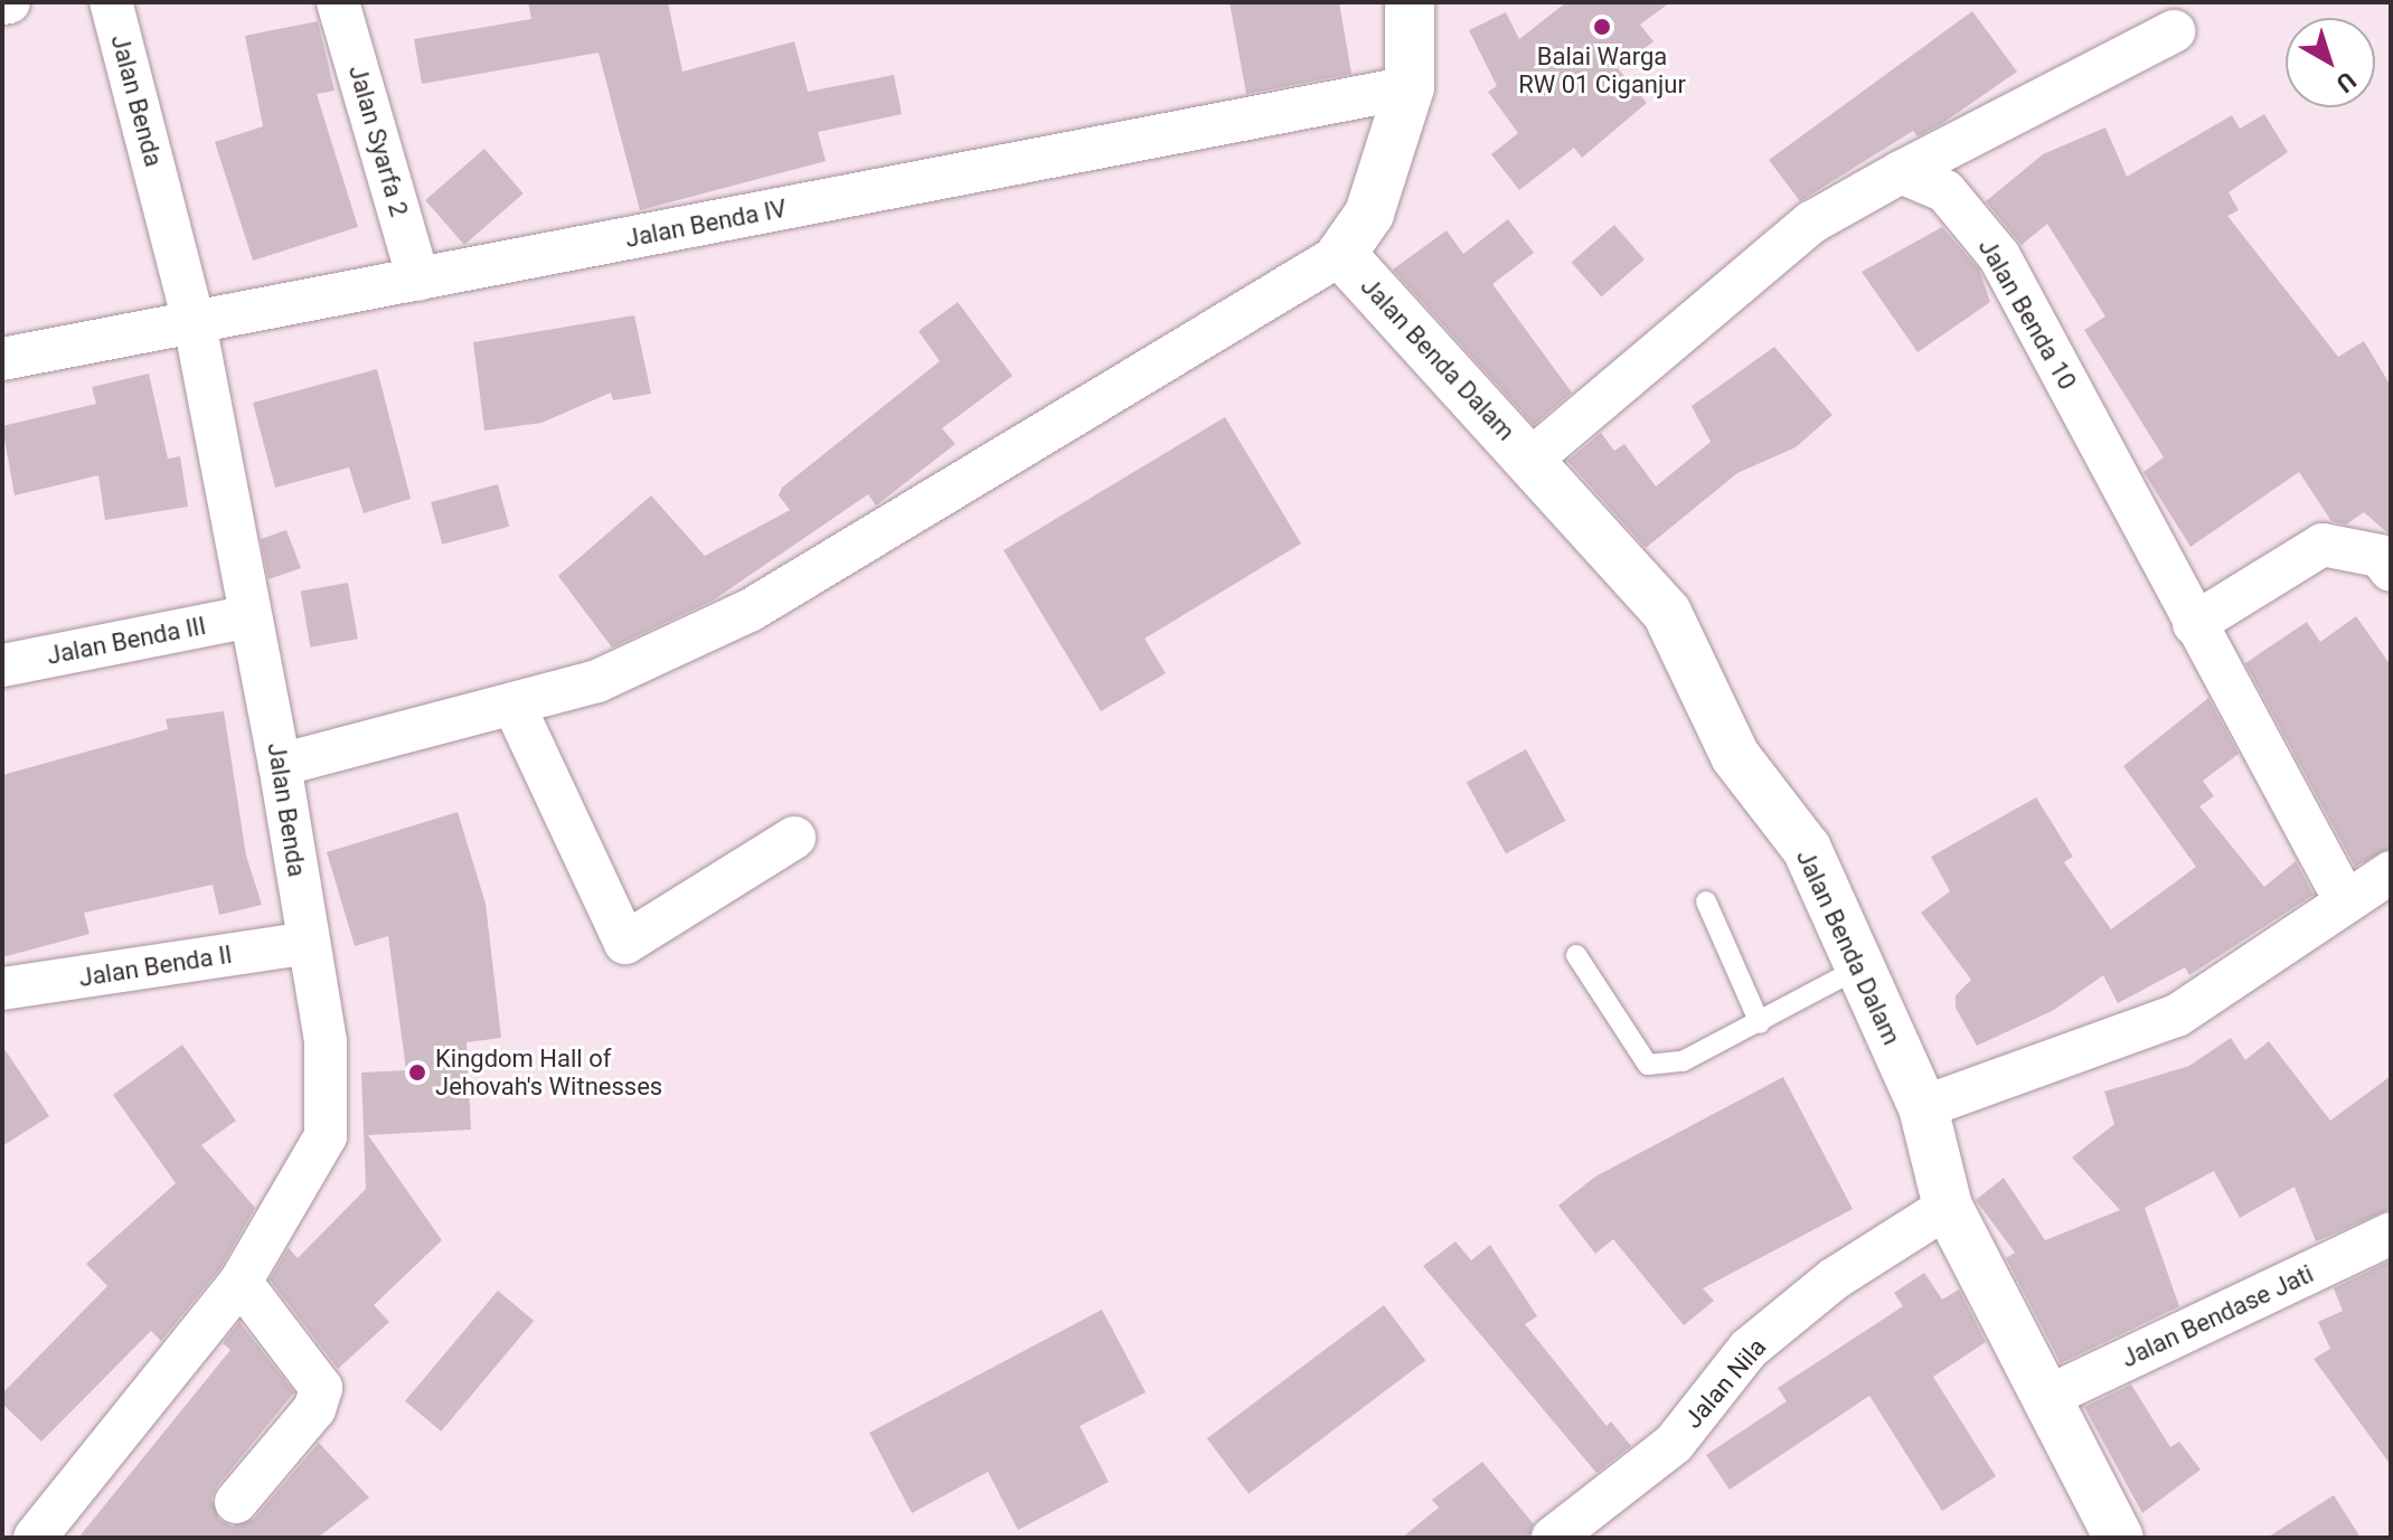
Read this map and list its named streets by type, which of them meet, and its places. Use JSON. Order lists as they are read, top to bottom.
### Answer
{
  "streets": {
    "street": [
      "Jalan Benda",
      "Jalan Syarfa 2",
      "Jalan Benda IV",
      "Jalan Benda 10",
      "Jalan Benda Dalam",
      "Jalan Benda III",
      "Jalan Benda II",
      "Jalan Bendase Jati",
      "Jalan Nila"
    ]
  },
  "crossings": [
    ["Jalan Benda", "Jalan Benda IV"],
    ["Jalan Benda", "Jalan Benda III"],
    ["Jalan Benda", "Jalan Benda II"],
    ["Jalan Syarfa 2", "Jalan Benda IV"],
    ["Jalan Benda Dalam", "Jalan Bendase Jati"],
    ["Jalan Benda Dalam", "Jalan Nila"]
  ],
  "places": ["Balai Warga RW 01 Ciganjur", "Kingdom Hall of Jehovah's Witnesses"],
  "north": "bottom right"
}
